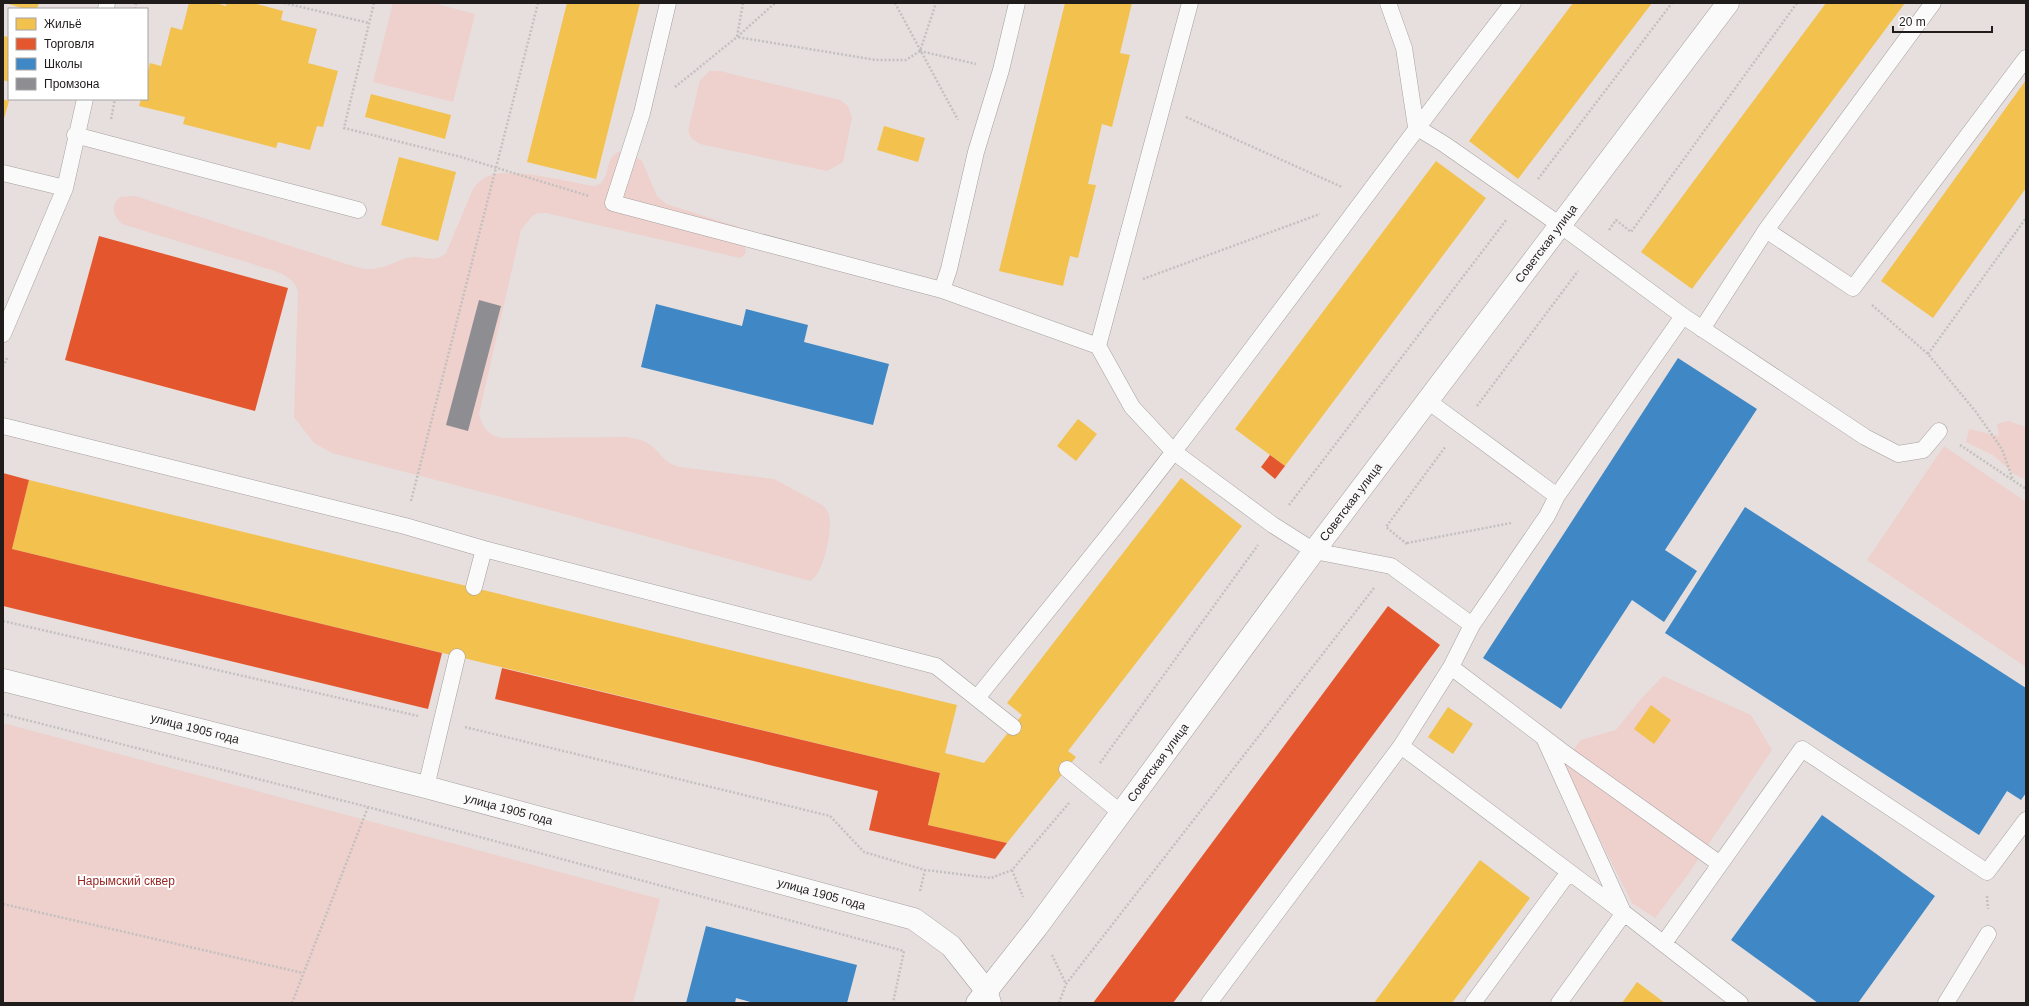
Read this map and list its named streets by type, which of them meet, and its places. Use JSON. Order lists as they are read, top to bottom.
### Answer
{
  "streets": {
    "street": ["Советская улица", "улица 1905 года"]
  },
  "crossings": [
    ["Советская улица", "улица 1905 года"]
  ],
  "parks": ["Нарымский сквер"],
  "legend": [
    "Жильё",
    "Торговля",
    "Школы",
    "Промзона"
  ],
  "scale_bar": "20 m"
}
